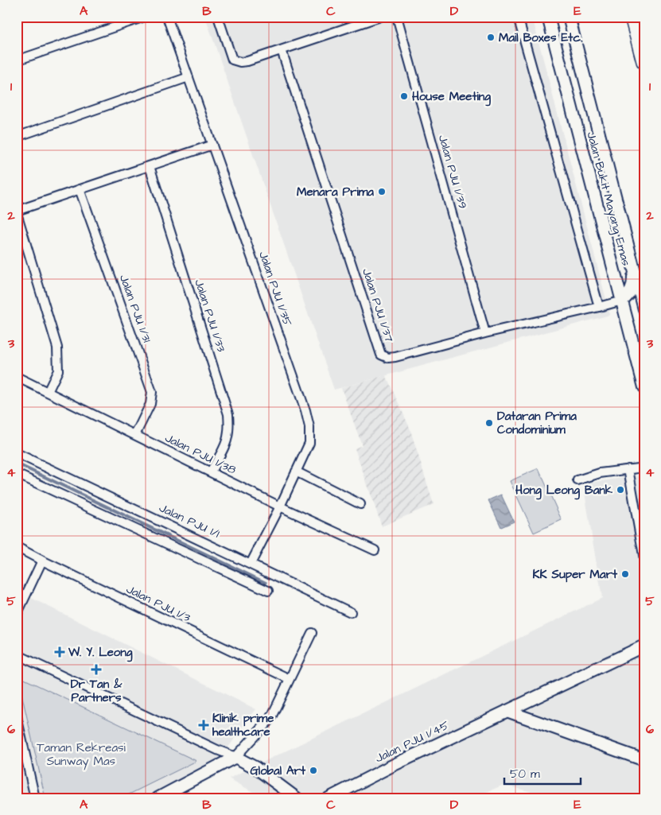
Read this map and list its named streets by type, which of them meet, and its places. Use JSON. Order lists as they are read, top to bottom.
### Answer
{
  "streets": {
    "main road": ["Jalan Bukit Mayang Emas", "Jalan PJU 1/45"],
    "street": [
      "Jalan PJU 1/39",
      "Jalan PJU 1/35",
      "Jalan PJU 1/37",
      "Jalan PJU 1/31",
      "Jalan PJU 1/33",
      "Jalan PJU 1/38",
      "Jalan PJU 1/1",
      "Jalan PJU 1/3"
    ]
  },
  "crossings": [
    ["Jalan PJU 1/39", "Jalan PJU 1/37"],
    ["Jalan Bukit Mayang Emas", "Jalan PJU 1/37"],
    ["Jalan PJU 1/35", "Jalan PJU 1/38"],
    ["Jalan PJU 1/35", "Jalan PJU 1/1"],
    ["Jalan PJU 1/31", "Jalan PJU 1/38"],
    ["Jalan PJU 1/33", "Jalan PJU 1/38"]
  ],
  "parks": ["Taman Rekreasi Sunway Mas"],
  "places": {
    "other": [
      "Mail Boxes Etc.",
      "House Meeting",
      "Menara Prima",
      "Dataran Prima Condominium",
      "Hong Leong Bank",
      "KK Super Mart",
      "Global Art"
    ],
    "health": ["W. Y. Leong", "Dr Tan & Partners", "Klinik prime healthcare"]
  },
  "scale_bar": "50 m",
  "grid": {
    "columns": [
      "A",
      "B",
      "C",
      "D",
      "E"
    ],
    "rows": [
      "1",
      "2",
      "3",
      "4",
      "5",
      "6"
    ]
  }
}
